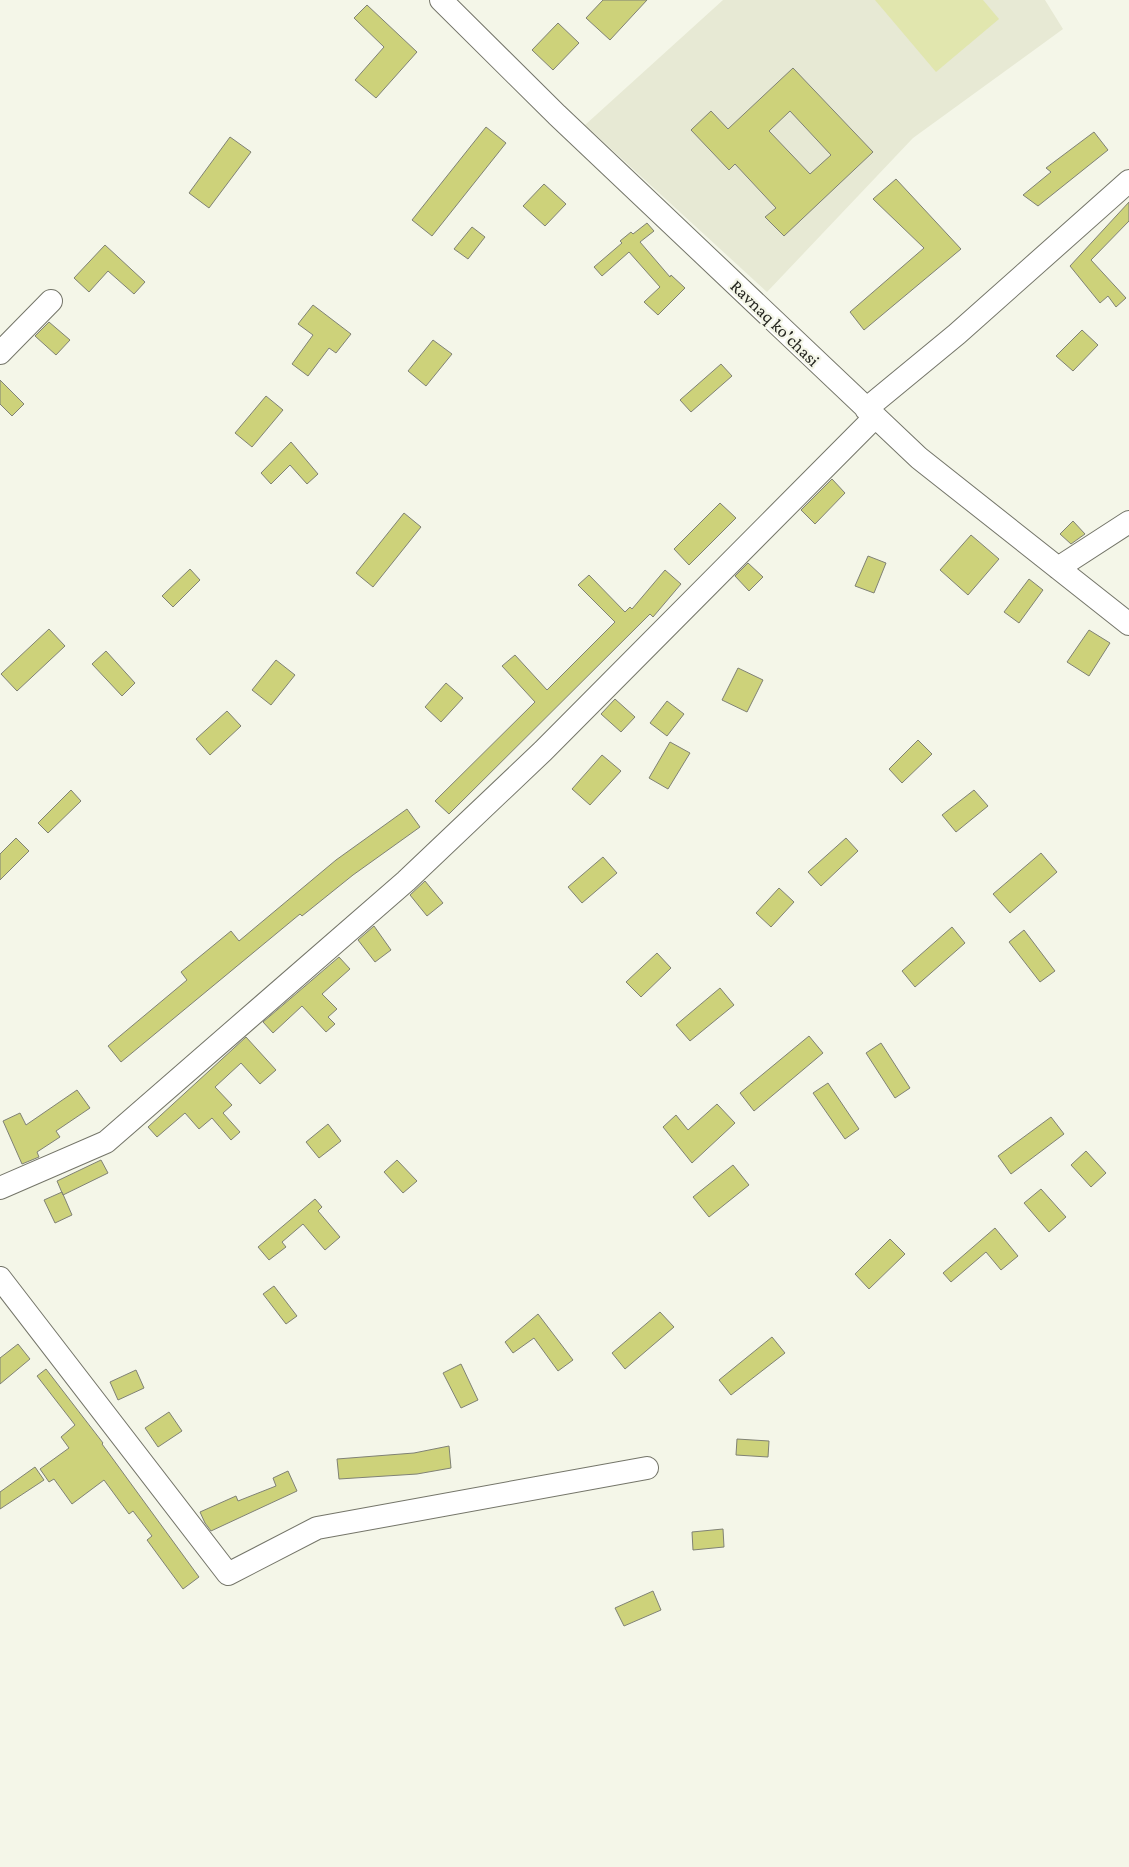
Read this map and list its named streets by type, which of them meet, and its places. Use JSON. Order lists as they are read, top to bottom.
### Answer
{
  "streets": {
    "street": ["Ravnaq ko'chasi"]
  }
}
